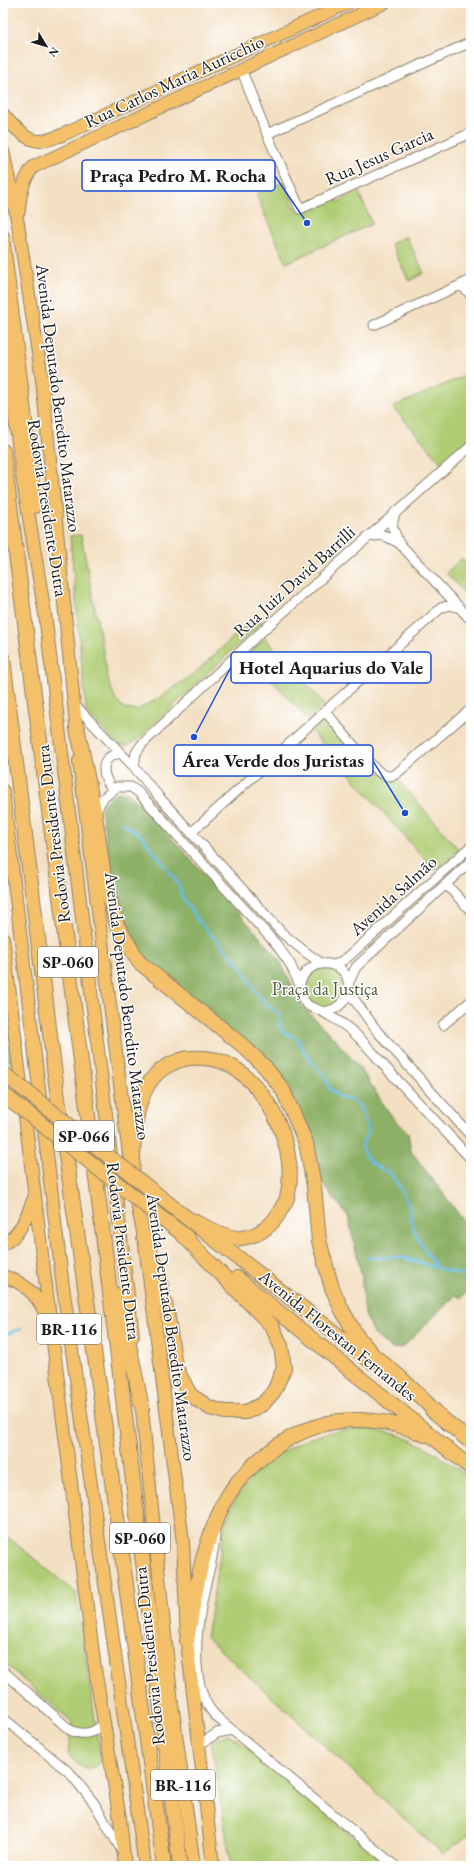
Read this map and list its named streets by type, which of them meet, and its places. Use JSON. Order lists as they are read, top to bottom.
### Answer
{
  "streets": {
    "highway": [
      "Rodovia Presidente Dutra",
      "SP-060",
      "SP-066",
      "Avenida Florestan Fernandes"
    ],
    "main road": ["Rua Carlos Maria Auricchio", "Avenida Deputado Benedito Matarazzo", "BR-116"],
    "street": ["Rua Jesus Garcia", "Rua Juiz David Barrilli", "Avenida Salmão"]
  },
  "crossings": [
    ["Rua Carlos Maria Auricchio", "Avenida Deputado Benedito Matarazzo"],
    ["SP-066", "Avenida Florestan Fernandes"]
  ],
  "parks": ["Praça da Justiça"],
  "places": ["Praça Pedro M. Rocha", "Hotel Aquarius do Vale", "Área Verde dos Juristas"],
  "north": "bottom right"
}
